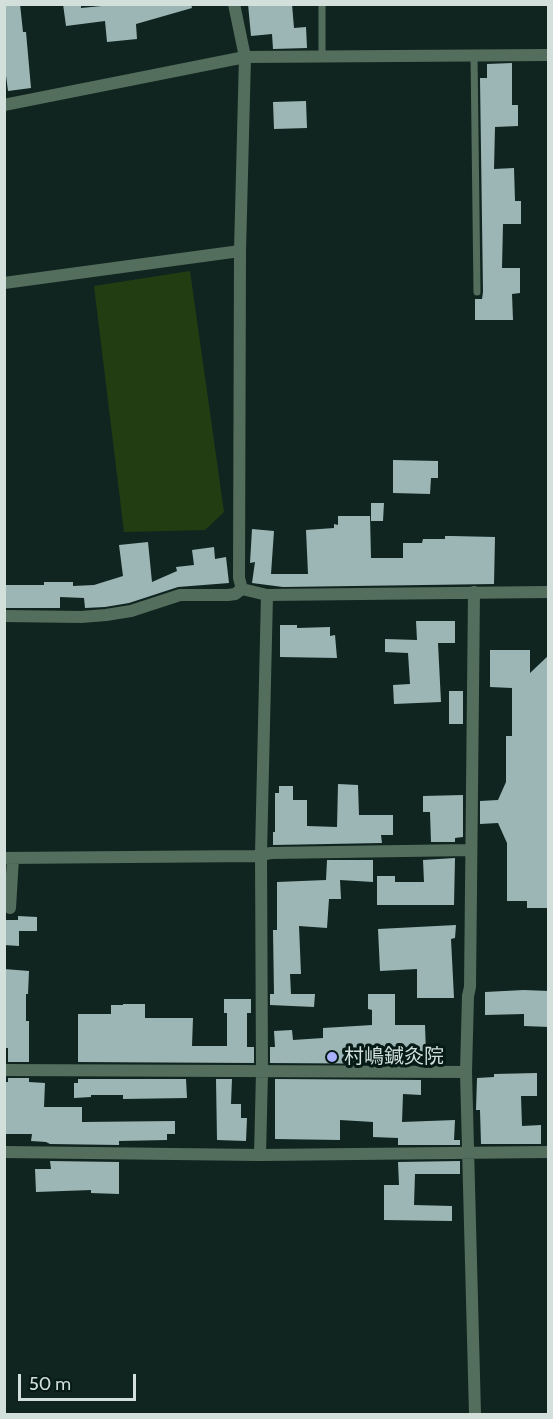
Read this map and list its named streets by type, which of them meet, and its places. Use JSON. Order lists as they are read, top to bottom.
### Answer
{
  "places": ["村嶋鍼灸院"],
  "scale_bar": "50 m"
}
